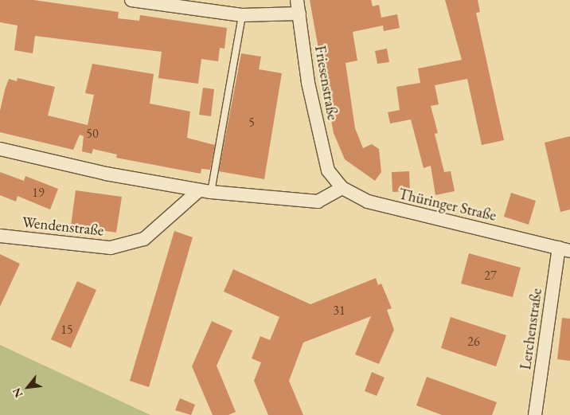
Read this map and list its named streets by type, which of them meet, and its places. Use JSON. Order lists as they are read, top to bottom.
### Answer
{
  "streets": {
    "street": [
      "Friesenstraße",
      "Thüringer Straße",
      "Wendenstraße",
      "Lerchenstraße"
    ]
  },
  "crossings": [
    ["Friesenstraße", "Thüringer Straße"],
    ["Thüringer Straße", "Lerchenstraße"]
  ],
  "house_numbers": [
    "5",
    "50",
    "19",
    "27",
    "31",
    "15",
    "26"
  ],
  "north": "bottom left"
}
